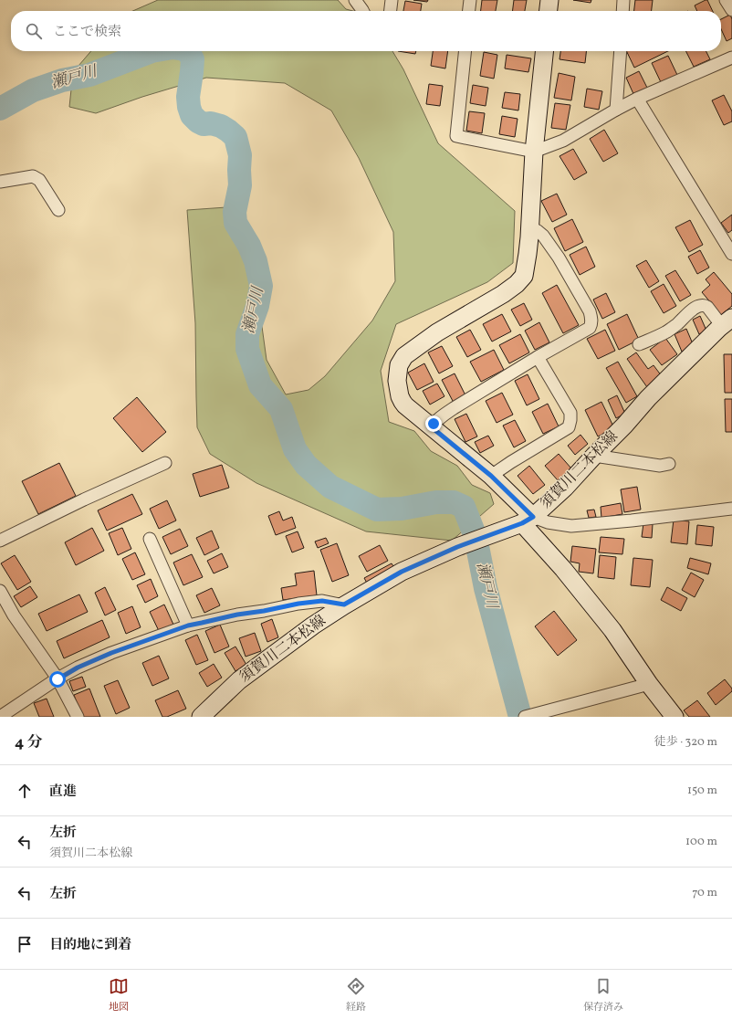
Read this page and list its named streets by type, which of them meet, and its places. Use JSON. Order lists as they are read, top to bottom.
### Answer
{
  "streets": {
    "street": ["須賀川二本松線"]
  },
  "water": ["瀬戸川"],
  "page": {
    "search": "ここで検索",
    "heading": ["4 分", "徒歩 · 320 m"],
    "list": [
      ["直進", "150 m"],
      ["左折", "須賀川二本松線", "100 m"],
      ["左折", "70 m"],
      "目的地に到着"
    ],
    "nav": ["地図", "経路", "保存済み"]
  }
}
